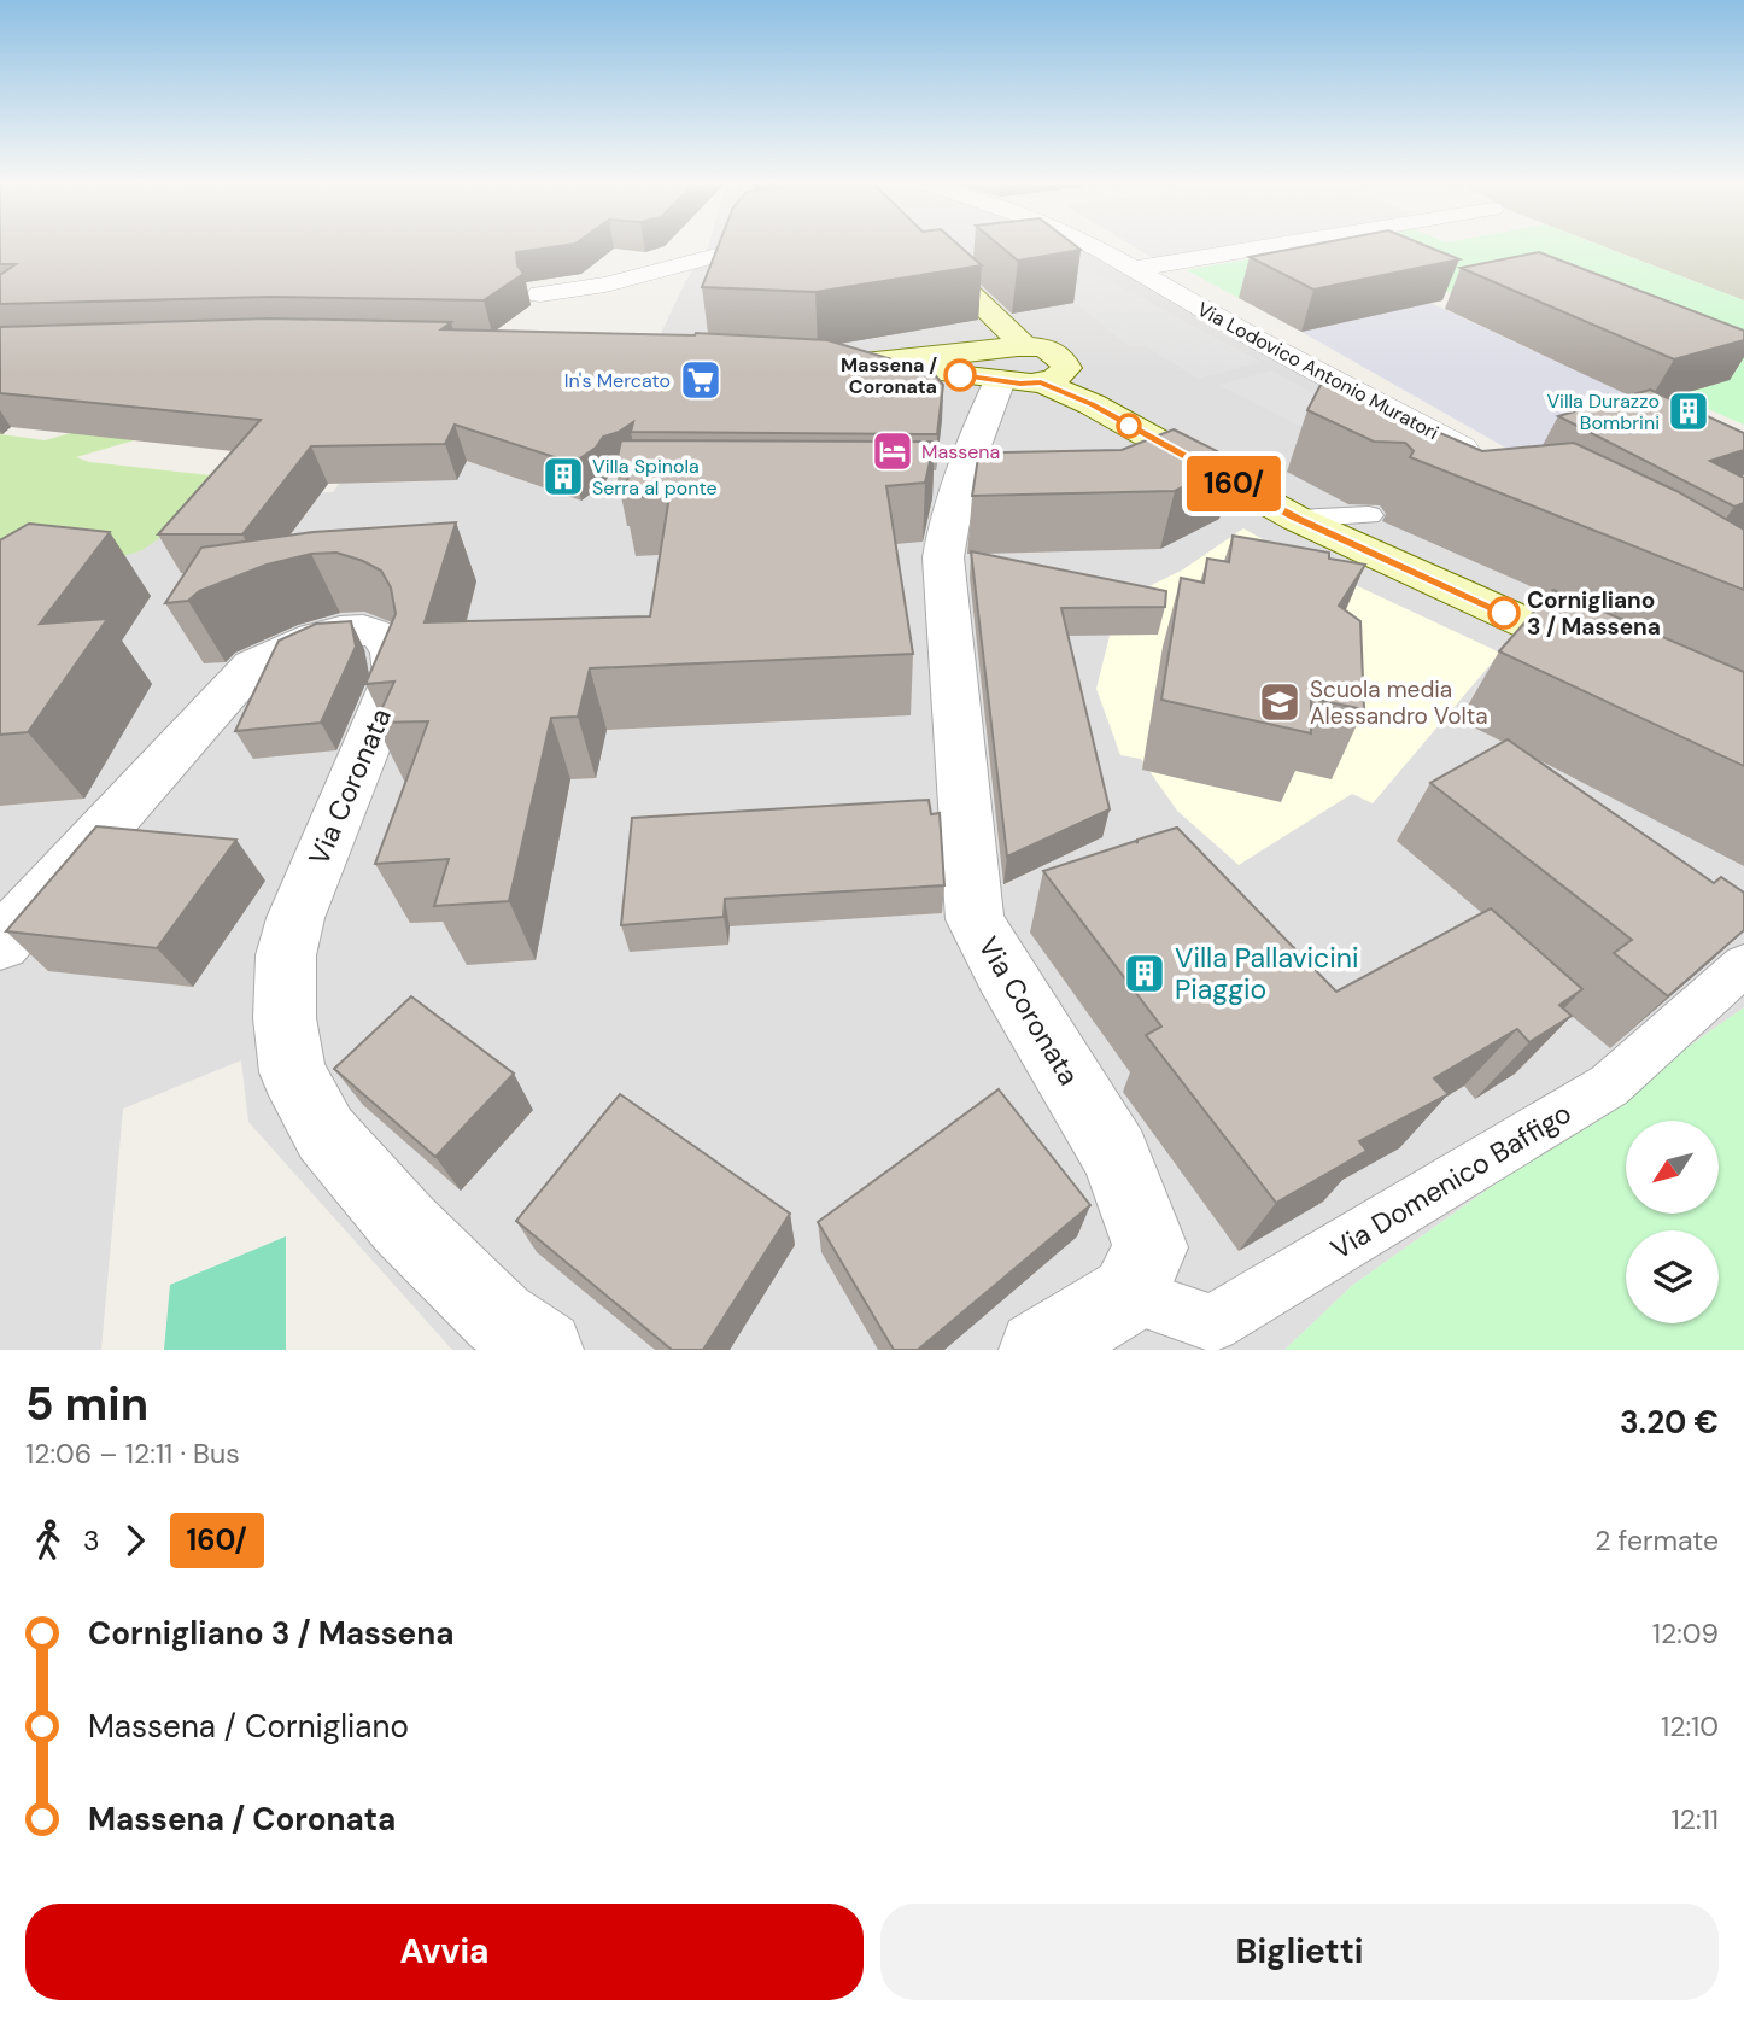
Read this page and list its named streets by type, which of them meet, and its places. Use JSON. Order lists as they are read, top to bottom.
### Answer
{
  "streets": {
    "street": ["Via Lodovico Antonio Muratori", "Via Coronata", "Via Domenico Baffigo"]
  },
  "crossings": [
    ["Via Coronata", "Via Domenico Baffigo"]
  ],
  "places": {
    "other": ["Massena / Coronata", "Cornigliano 3 / Massena"],
    "supermarket": ["In's Mercato"],
    "building": ["Villa Durazzo Bombrini", "Villa Spinola Serra al ponte", "Villa Pallavicini Piaggio"],
    "hotel": ["Massena"],
    "school or university": ["Scuola media Alessandro Volta"]
  },
  "lines": ["bus line 160/"],
  "north": "bottom left",
  "page": {
    "on_map": "160/",
    "heading": ["5 min", "12:06 – 12:11 · Bus", "3.20 €"],
    "legs": ["3", "160/", "2 fermate"],
    "list": [
      {
        "name": "Cornigliano 3 / Massena",
        "value": "12:09"
      },
      {
        "name": "Massena / Cornigliano",
        "value": "12:10"
      },
      {
        "name": "Massena / Coronata",
        "value": "12:11"
      }
    ],
    "buttons": ["Avvia", "Biglietti"]
  }
}
